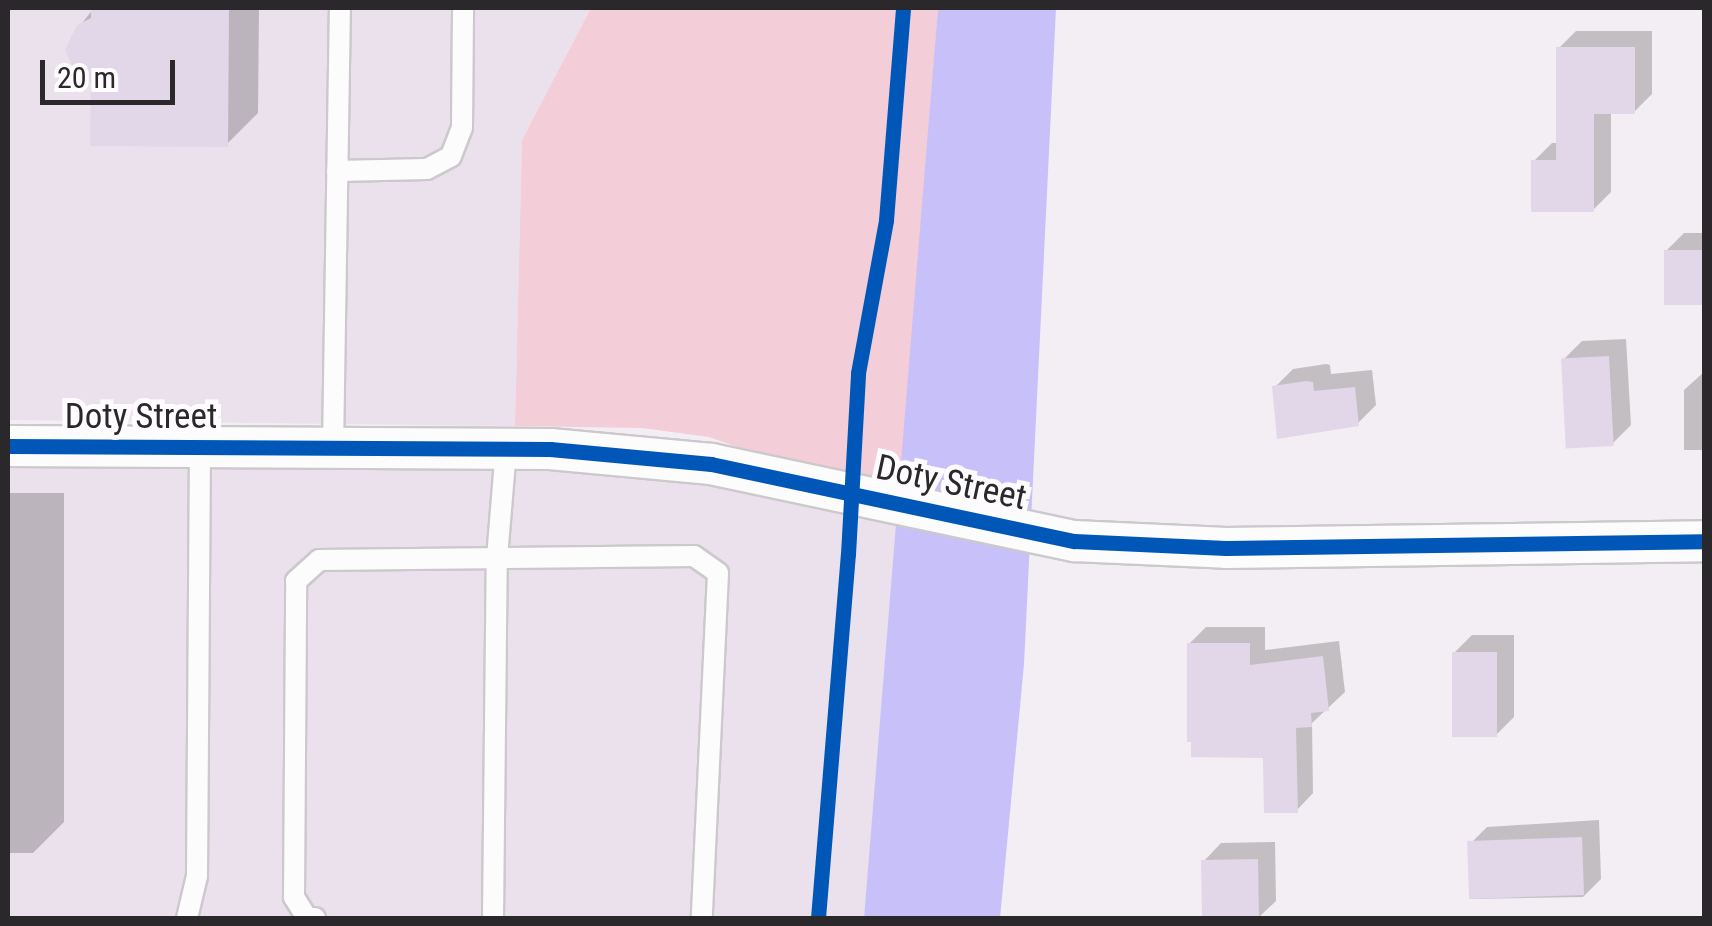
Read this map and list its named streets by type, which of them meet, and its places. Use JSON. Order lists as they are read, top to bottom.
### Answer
{
  "streets": {
    "street": ["Doty Street"]
  },
  "scale_bar": "20 m"
}
